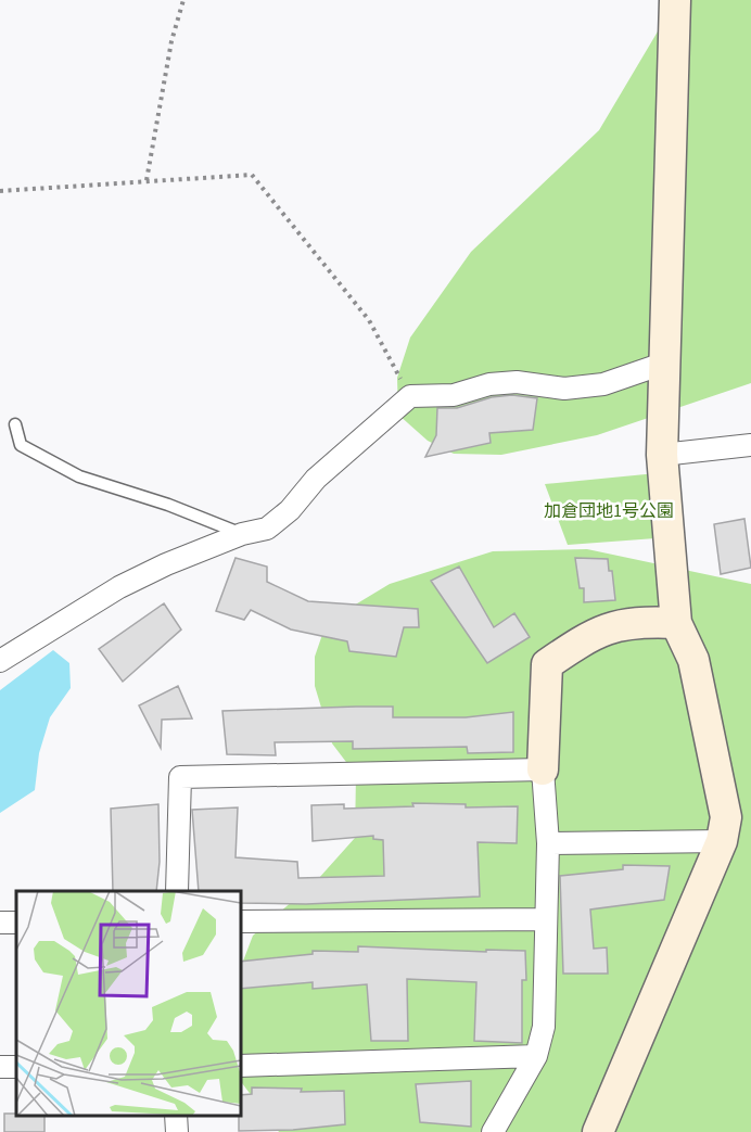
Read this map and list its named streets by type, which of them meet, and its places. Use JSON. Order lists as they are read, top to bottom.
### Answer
{
  "parks": ["加倉団地1号公園"]
}
